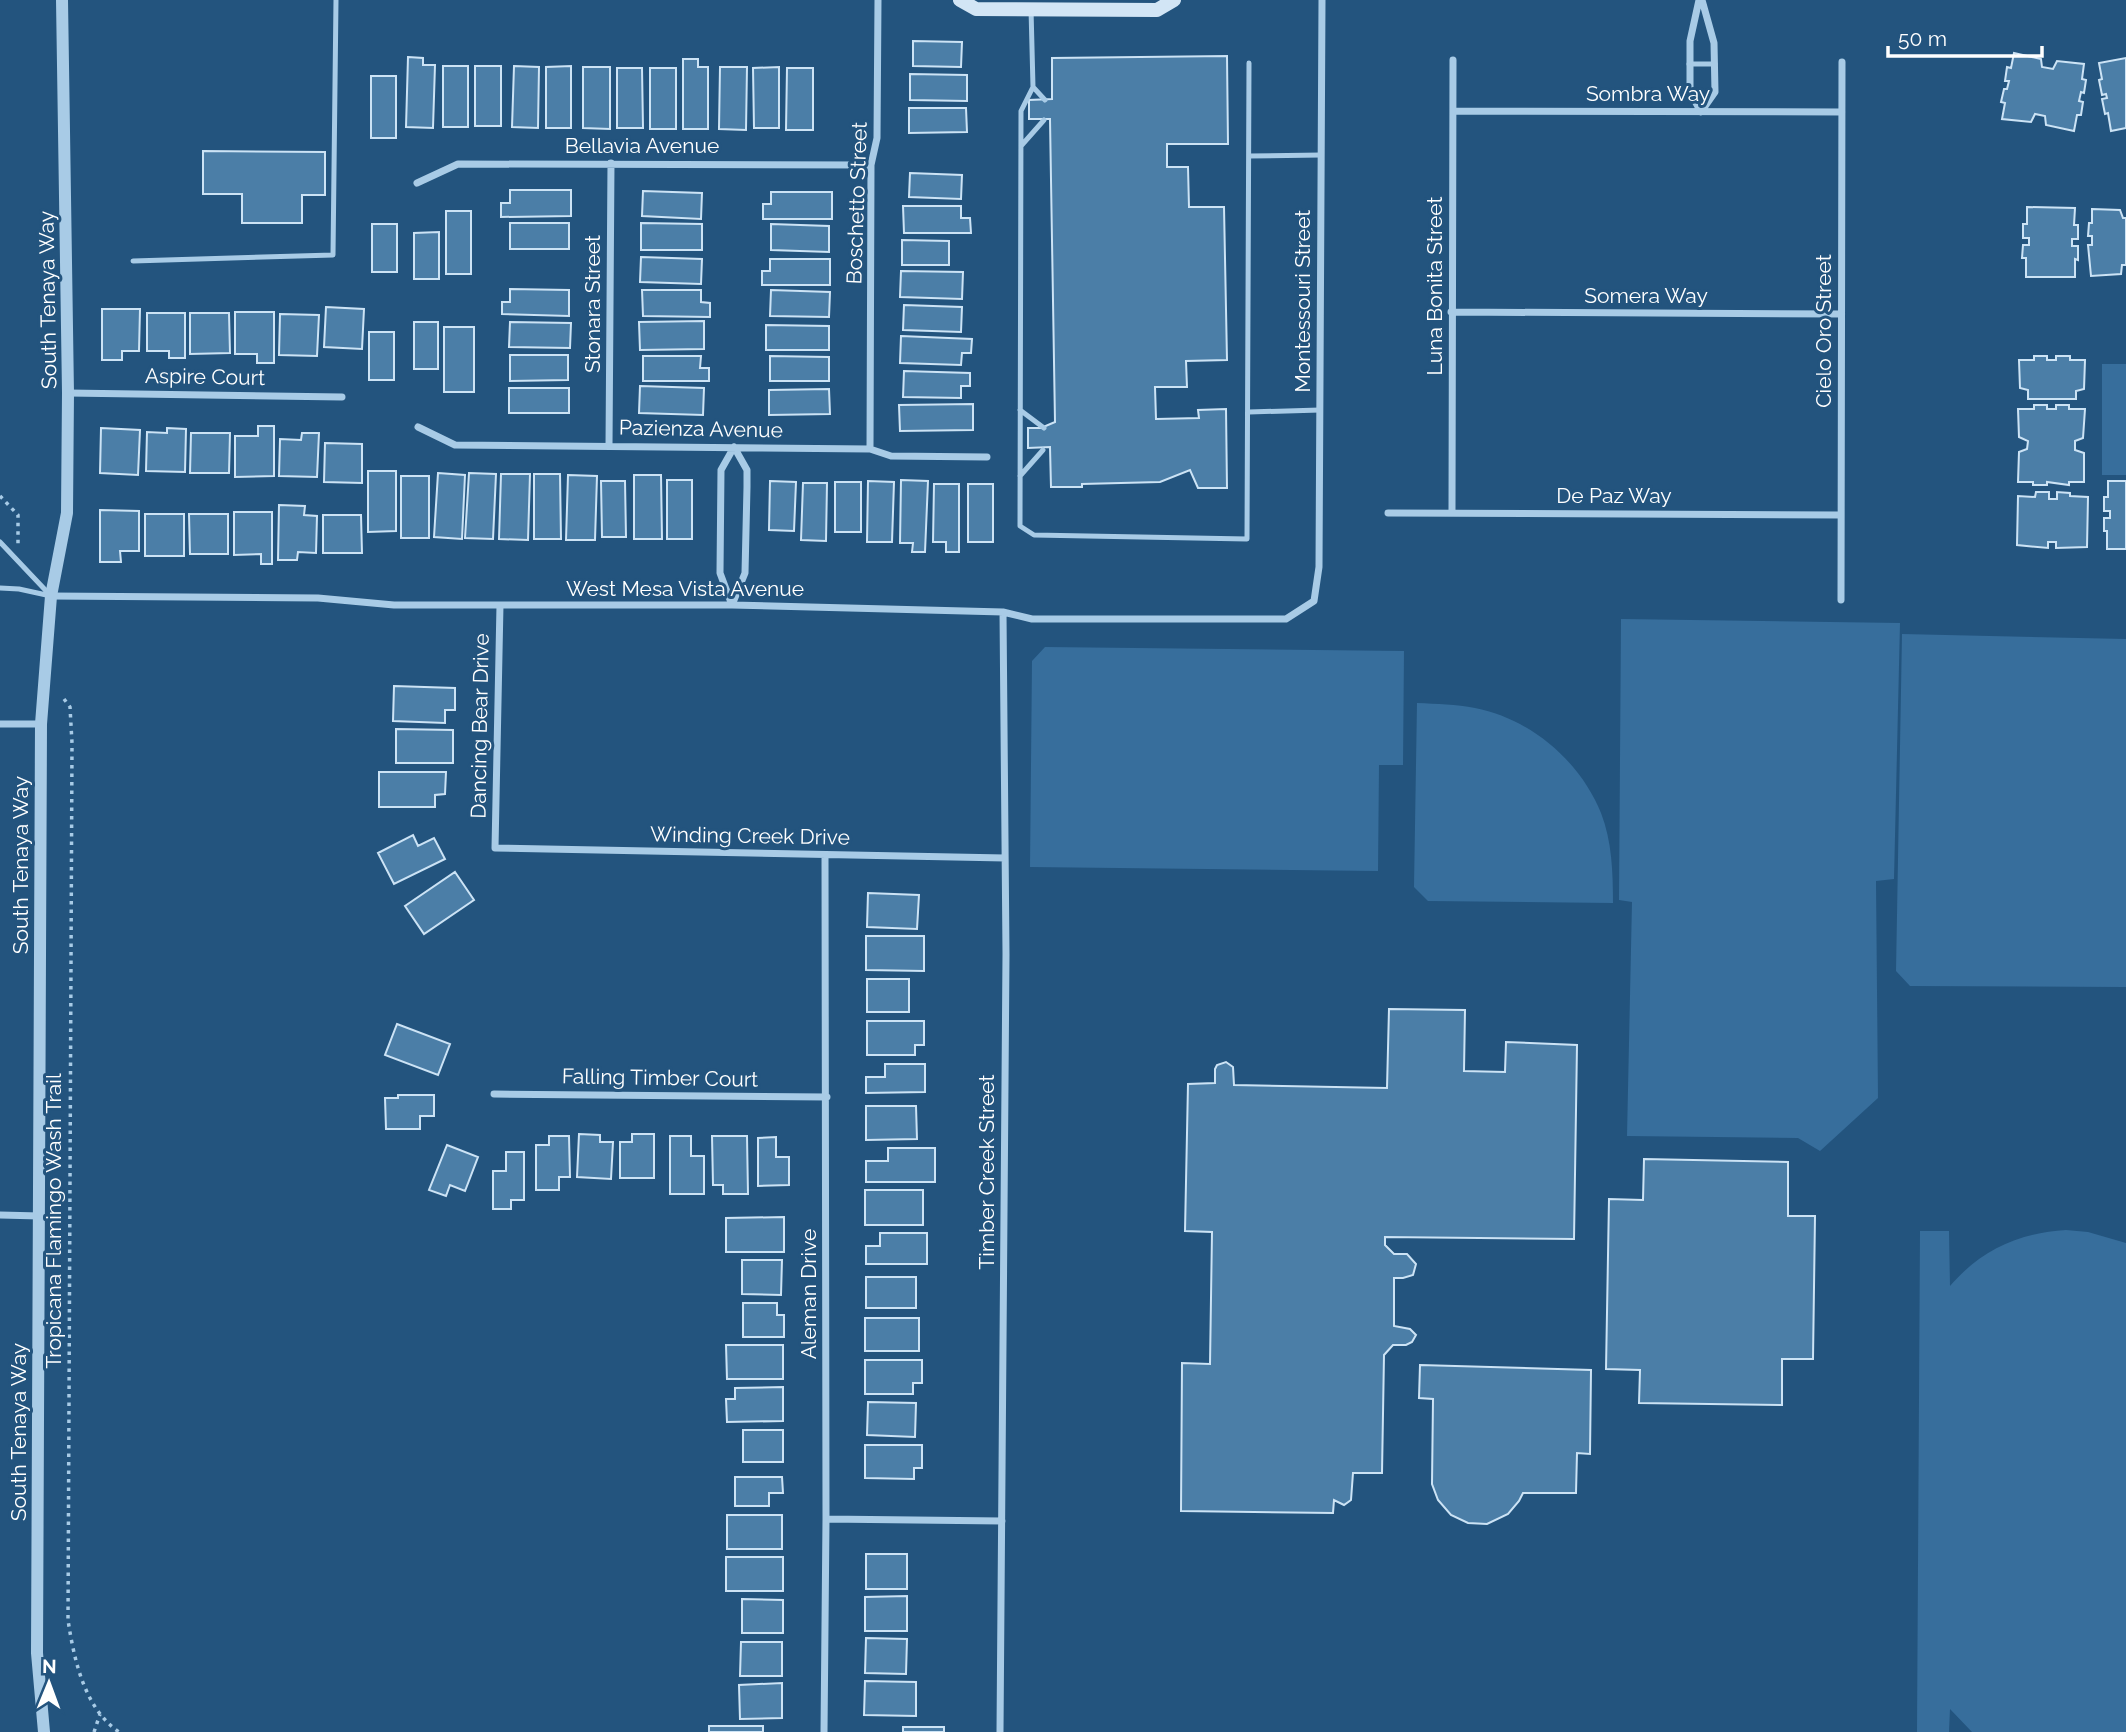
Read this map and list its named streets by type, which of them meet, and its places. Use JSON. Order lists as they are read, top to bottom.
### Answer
{
  "streets": {
    "street": [
      "Sombra Way",
      "Bellavia Avenue",
      "Boschetto Street",
      "Luna Bonita Street",
      "Somera Way",
      "South Tenaya Way",
      "Montessouri Street",
      "Stonara Street",
      "Cielo Oro Street",
      "Aspire Court",
      "Pazienza Avenue",
      "De Paz Way",
      "West Mesa Vista Avenue",
      "Dancing Bear Drive",
      "Winding Creek Drive",
      "Falling Timber Court",
      "Timber Creek Street",
      "Aleman Drive"
    ],
    "path": ["Tropicana Flamingo Wash Trail"]
  },
  "crossings": [
    ["Sombra Way", "Luna Bonita Street"],
    ["Sombra Way", "Cielo Oro Street"],
    ["Bellavia Avenue", "Boschetto Street"],
    ["Bellavia Avenue", "Stonara Street"],
    ["Boschetto Street", "Pazienza Avenue"],
    ["Luna Bonita Street", "Somera Way"],
    ["Luna Bonita Street", "De Paz Way"],
    ["Somera Way", "Cielo Oro Street"],
    ["South Tenaya Way", "Aspire Court"],
    ["South Tenaya Way", "West Mesa Vista Avenue"],
    ["Montessouri Street", "West Mesa Vista Avenue"],
    ["Stonara Street", "Pazienza Avenue"],
    ["Cielo Oro Street", "De Paz Way"],
    ["West Mesa Vista Avenue", "Dancing Bear Drive"],
    ["West Mesa Vista Avenue", "Timber Creek Street"],
    ["Dancing Bear Drive", "Winding Creek Drive"],
    ["Winding Creek Drive", "Timber Creek Street"],
    ["Winding Creek Drive", "Aleman Drive"],
    ["Falling Timber Court", "Aleman Drive"]
  ],
  "scale_bar": "50 m",
  "north": "top"
}
